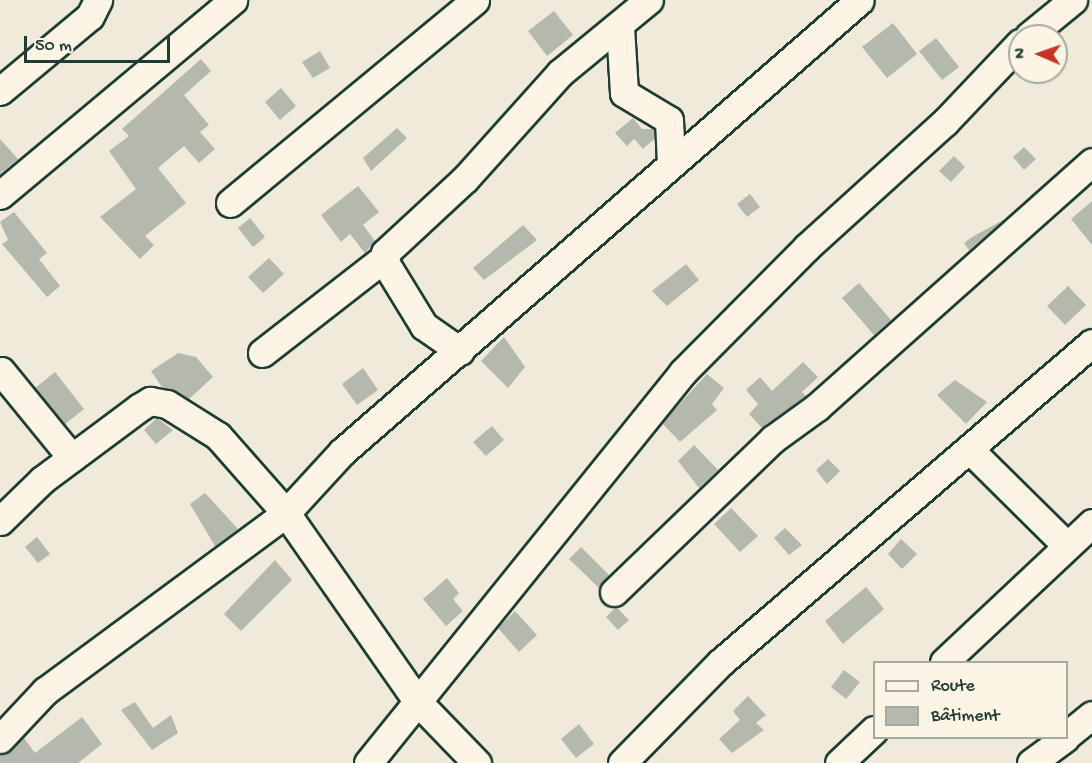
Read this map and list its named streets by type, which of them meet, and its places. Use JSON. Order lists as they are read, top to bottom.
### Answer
{
  "legend": ["Route", "Bâtiment"],
  "scale_bar": "50 m",
  "north": "left"
}
